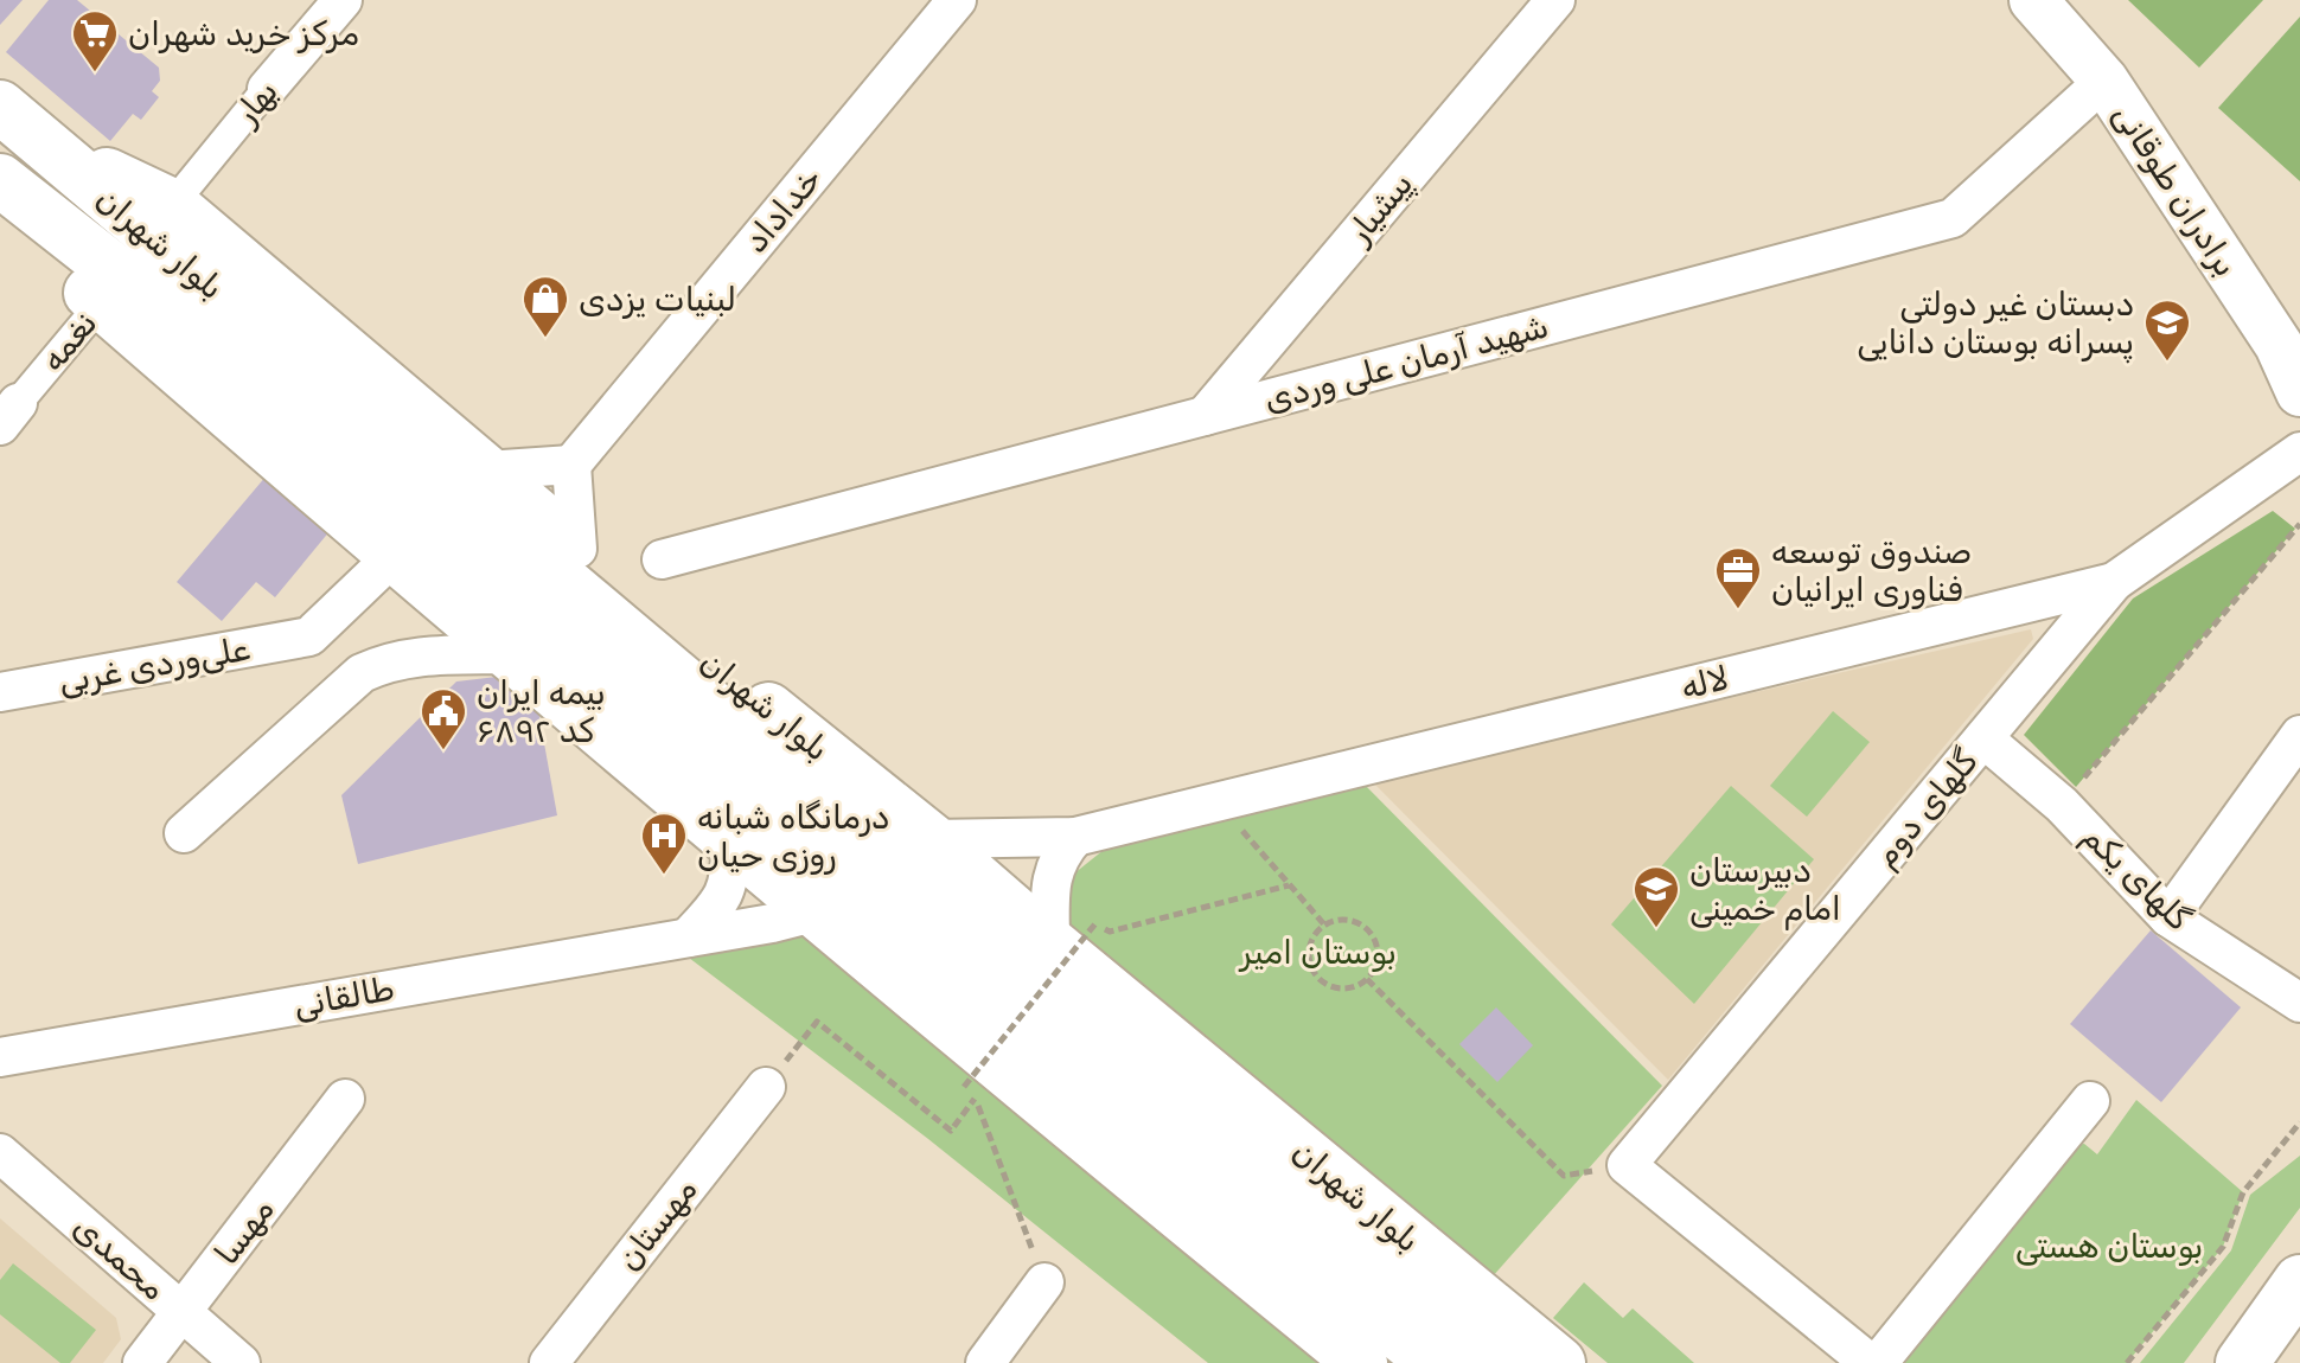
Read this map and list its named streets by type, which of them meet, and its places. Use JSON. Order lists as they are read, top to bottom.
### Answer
{
  "streets": {
    "main road": ["بلوار شهران"],
    "street": [
      "بهار",
      "برادران طوقانی",
      "پیشیار",
      "خداداد",
      "نغمه",
      "شهید آرمان علی وردی",
      "علی‌وردی غربی",
      "لاله",
      "گلهای دوم",
      "گلهای یکم",
      "طالقانی",
      "مهستان",
      "مهسا",
      "محمدی"
    ]
  },
  "crossings": [
    ["بهار", "بلوار شهران"],
    ["برادران طوقانی", "شهید آرمان علی وردی"],
    ["پیشیار", "شهید آرمان علی وردی"],
    ["بلوار شهران", "نغمه"],
    ["بلوار شهران", "لاله"],
    ["بلوار شهران", "طالقانی"],
    ["لاله", "گلهای دوم"],
    ["گلهای دوم", "گلهای یکم"],
    ["مهسا", "محمدی"]
  ],
  "parks": ["بوستان امیر", "بوستان هستی"],
  "places": {
    "supermarket": ["مرکز خرید شهران"],
    "shop": ["لبنیات یزدی"],
    "school or university": ["دبستان غیر دولتی پسرانه بوستان دانایی", "دبیرستان امام خمینی"],
    "office": ["صندوق توسعه فناوری ایرانیان"],
    "public building": ["بیمه ایران کد ۶۸۹۲"],
    "hospital": ["درمانگاه شبانه روزی حیان"]
  }
}
